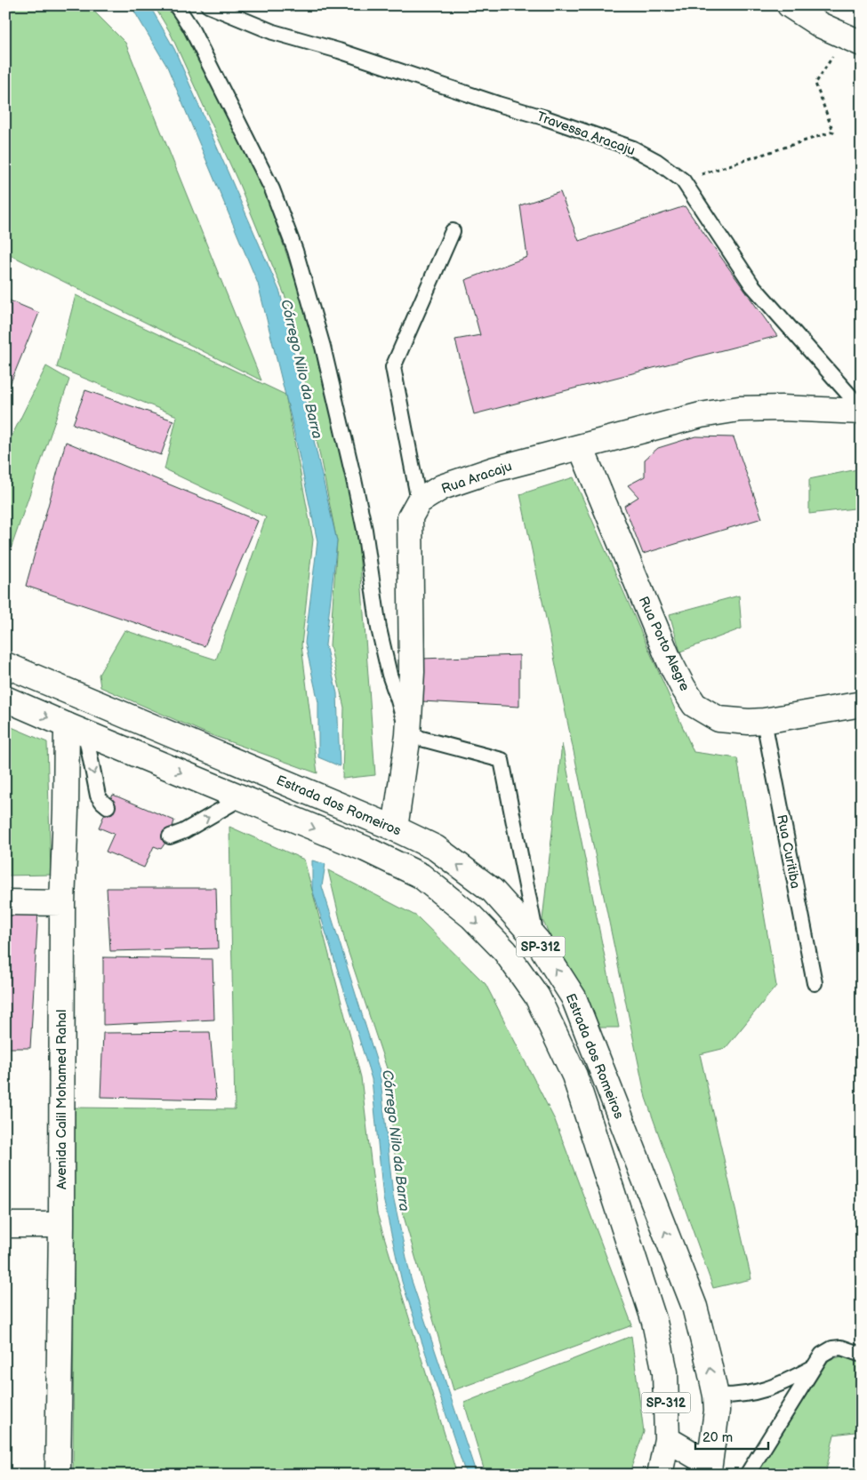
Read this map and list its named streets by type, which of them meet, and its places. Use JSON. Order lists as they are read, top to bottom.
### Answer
{
  "streets": {
    "main road": [
      "Rua Aracaju",
      "Rua Porto Alegre",
      "Estrada dos Romeiros",
      "SP-312",
      "Avenida Calil Mohamed Rahal"
    ],
    "lane": ["Travessa Aracaju", "Rua Curitiba"]
  },
  "crossings": [
    ["Travessa Aracaju", "Rua Aracaju"],
    ["Rua Aracaju", "Rua Porto Alegre"],
    ["Rua Porto Alegre", "Rua Curitiba"],
    ["Estrada dos Romeiros", "Avenida Calil Mohamed Rahal"]
  ],
  "water": ["Córrego Nilo da Barra"],
  "scale_bar": "20 m"
}
